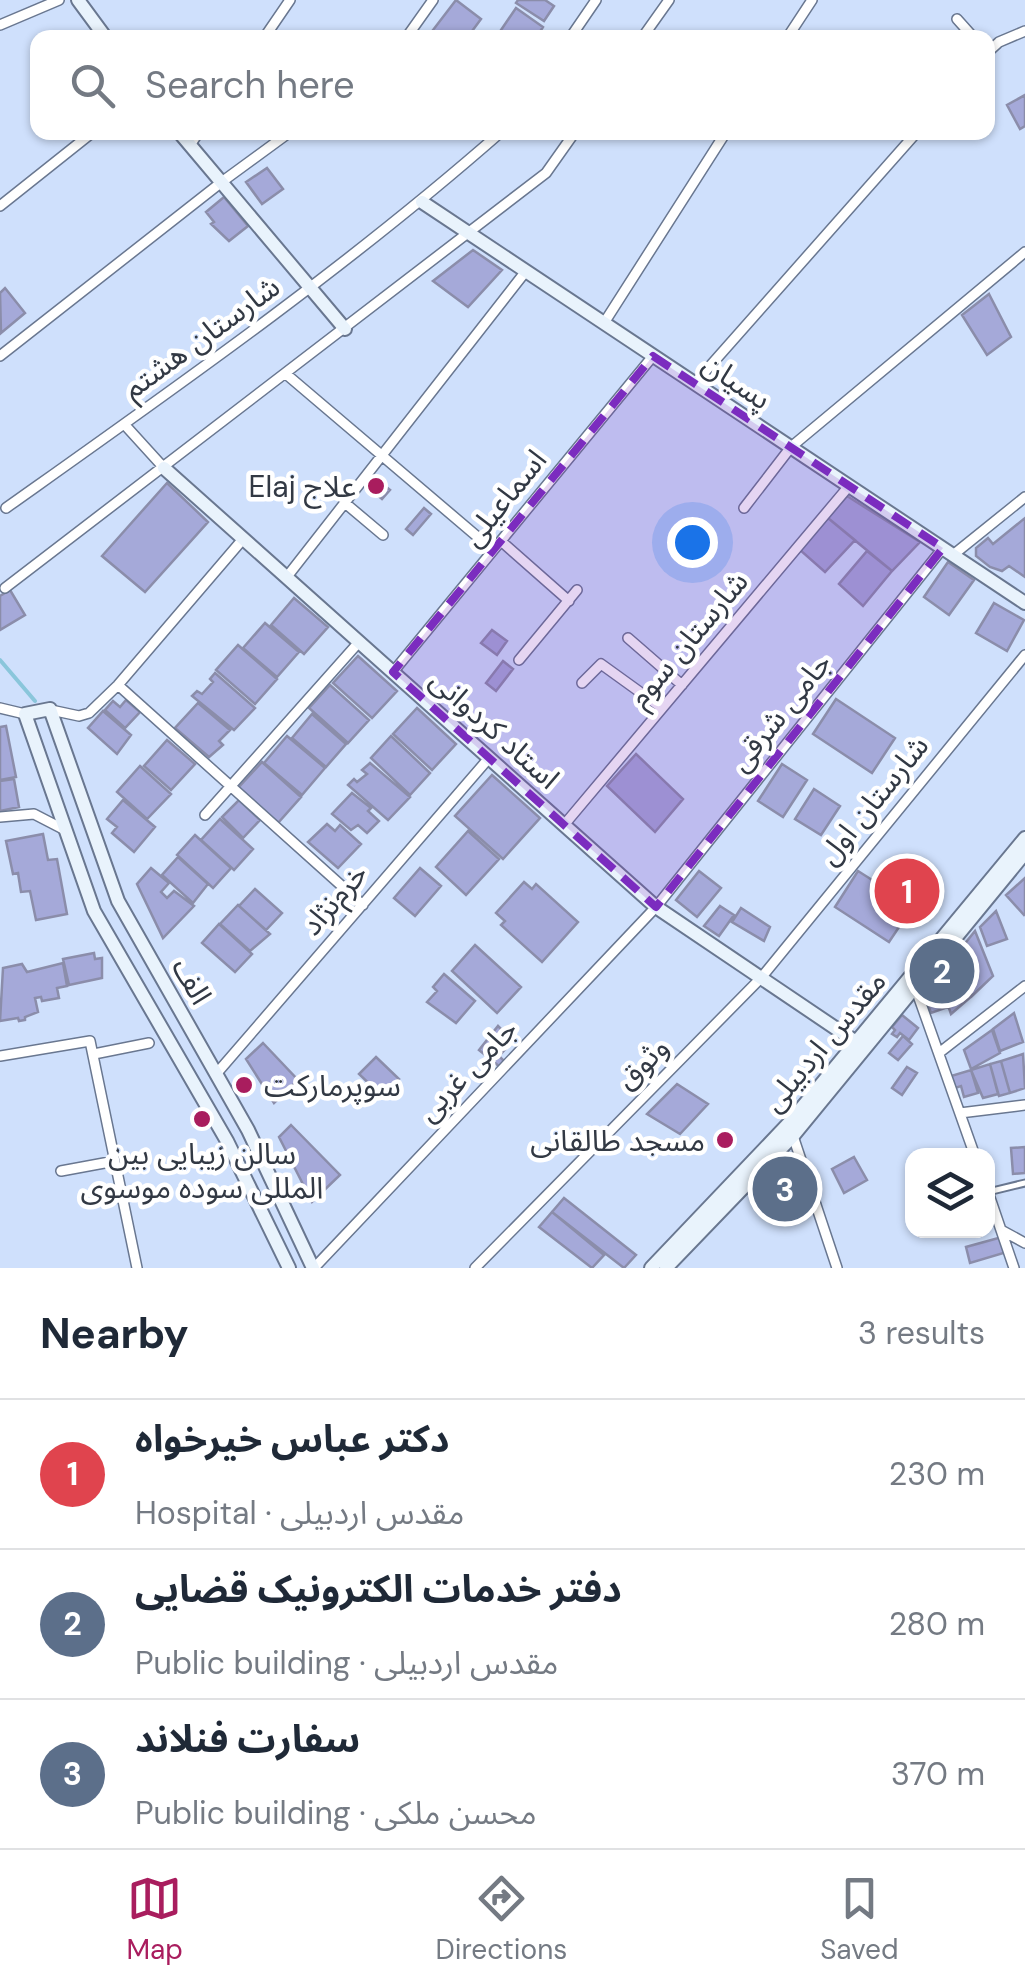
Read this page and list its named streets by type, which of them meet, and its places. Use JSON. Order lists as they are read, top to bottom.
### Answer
{
  "streets": {
    "main road": [
      "پسیان",
      "استاد کردوانی",
      "الف",
      "مقدس اردبیلی"
    ],
    "street": [
      "شارستان هشتم",
      "اسماعیلی",
      "شارستان سوم",
      "جامی شرقی",
      "شارستان اول",
      "خرم‌نژاد",
      "وثوق",
      "جامی غربی"
    ]
  },
  "crossings": [
    ["شارستان هشتم", "پسیان"],
    ["شارستان هشتم", "استاد کردوانی"],
    ["پسیان", "اسماعیلی"],
    ["پسیان", "شارستان سوم"],
    ["پسیان", "جامی شرقی"],
    ["اسماعیلی", "استاد کردوانی"],
    ["شارستان سوم", "استاد کردوانی"],
    ["جامی شرقی", "استاد کردوانی"],
    ["جامی شرقی", "جامی غربی"],
    ["استاد کردوانی", "شارستان اول"],
    ["استاد کردوانی", "خرم‌نژاد"],
    ["استاد کردوانی", "مقدس اردبیلی"],
    ["استاد کردوانی", "وثوق"],
    ["استاد کردوانی", "جامی غربی"],
    ["شارستان اول", "وثوق"],
    ["خرم‌نژاد", "الف"],
    ["الف", "جامی غربی"]
  ],
  "places": [
    "Elaj علاج",
    "سوپرمارکت",
    "سالن زیبایی بین المللی سوده موسوی",
    "مسجد طالقانی"
  ],
  "page": {
    "search": "Search here",
    "pins": ["1", "2", "3"],
    "heading": ["Nearby", "3 results"],
    "list": [
      {
        "mark": "1",
        "name": "دکتر عباس خیرخواه",
        "note": "Hospital · مقدس اردبیلی",
        "value": "230 m"
      },
      {
        "mark": "2",
        "name": "دفتر خدمات الکترونیک قضایی",
        "note": "Public building · مقدس اردبیلی",
        "value": "280 m"
      },
      {
        "mark": "3",
        "name": "سفارت فنلاند",
        "note": "Public building · محسن ملکی",
        "value": "370 m"
      }
    ],
    "nav": ["Map", "Directions", "Saved"]
  }
}
